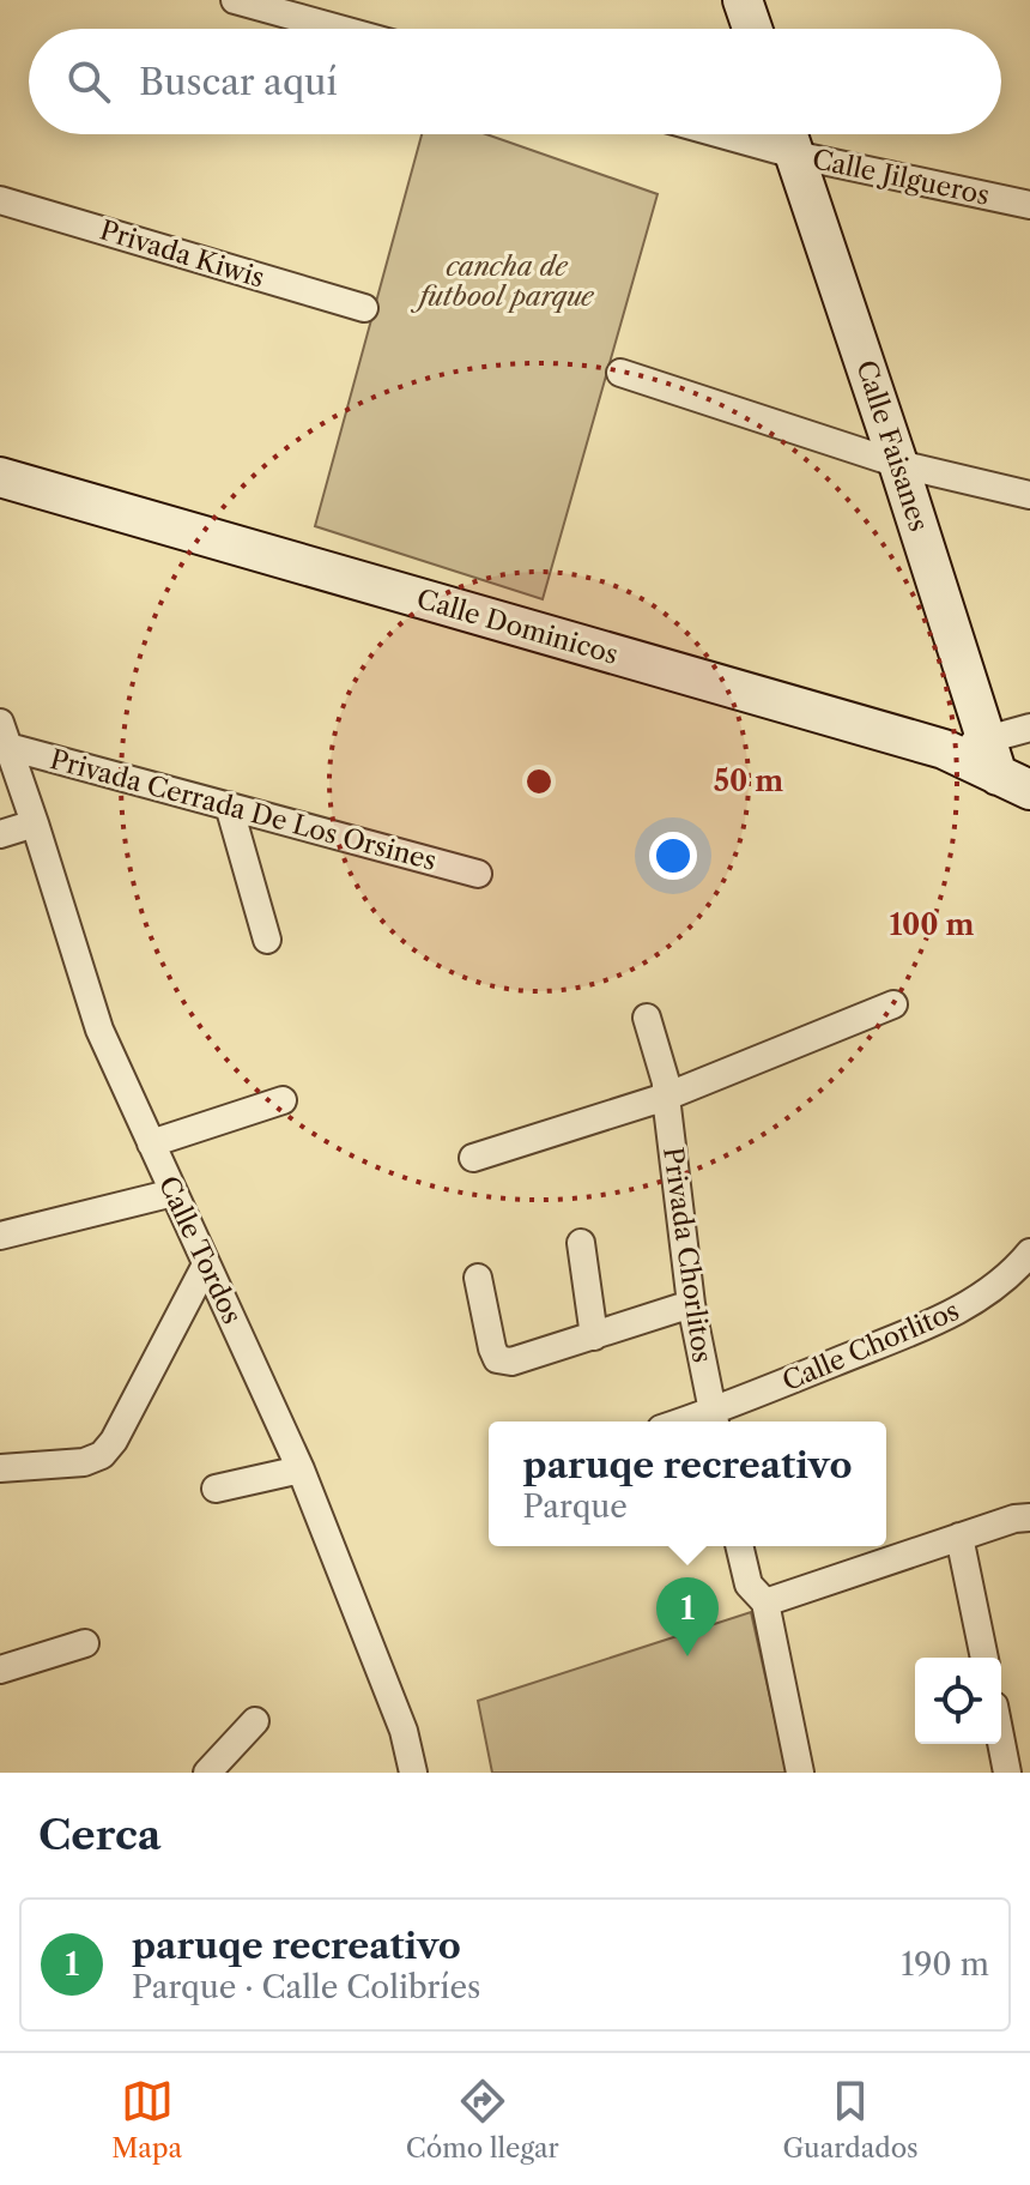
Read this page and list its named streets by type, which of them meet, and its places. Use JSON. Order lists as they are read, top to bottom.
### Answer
{
  "streets": {
    "street": [
      "Calle Jilgueros",
      "Privada Kiwis",
      "Calle Faisanes",
      "Calle Dominicos",
      "Privada Cerrada De Los Orsines",
      "Calle Tordos",
      "Privada Chorlitos",
      "Calle Chorlitos"
    ]
  },
  "crossings": [
    ["Calle Jilgueros", "Calle Faisanes"],
    ["Calle Faisanes", "Calle Dominicos"],
    ["Privada Cerrada De Los Orsines", "Calle Tordos"],
    ["Privada Chorlitos", "Calle Chorlitos"]
  ],
  "parks": ["cancha de futbool parque"],
  "page": {
    "search": "Buscar aquí",
    "popup": ["paruqe recreativo", "Parque"],
    "pins": "1",
    "heading": "Cerca",
    "list": [
      {
        "mark": "1",
        "name": "paruqe recreativo",
        "note": "Parque · Calle Colibríes",
        "value": "190 m"
      }
    ],
    "nav": ["Mapa", "Cómo llegar", "Guardados"]
  },
  "rings": ["50 m", "100 m"]
}
